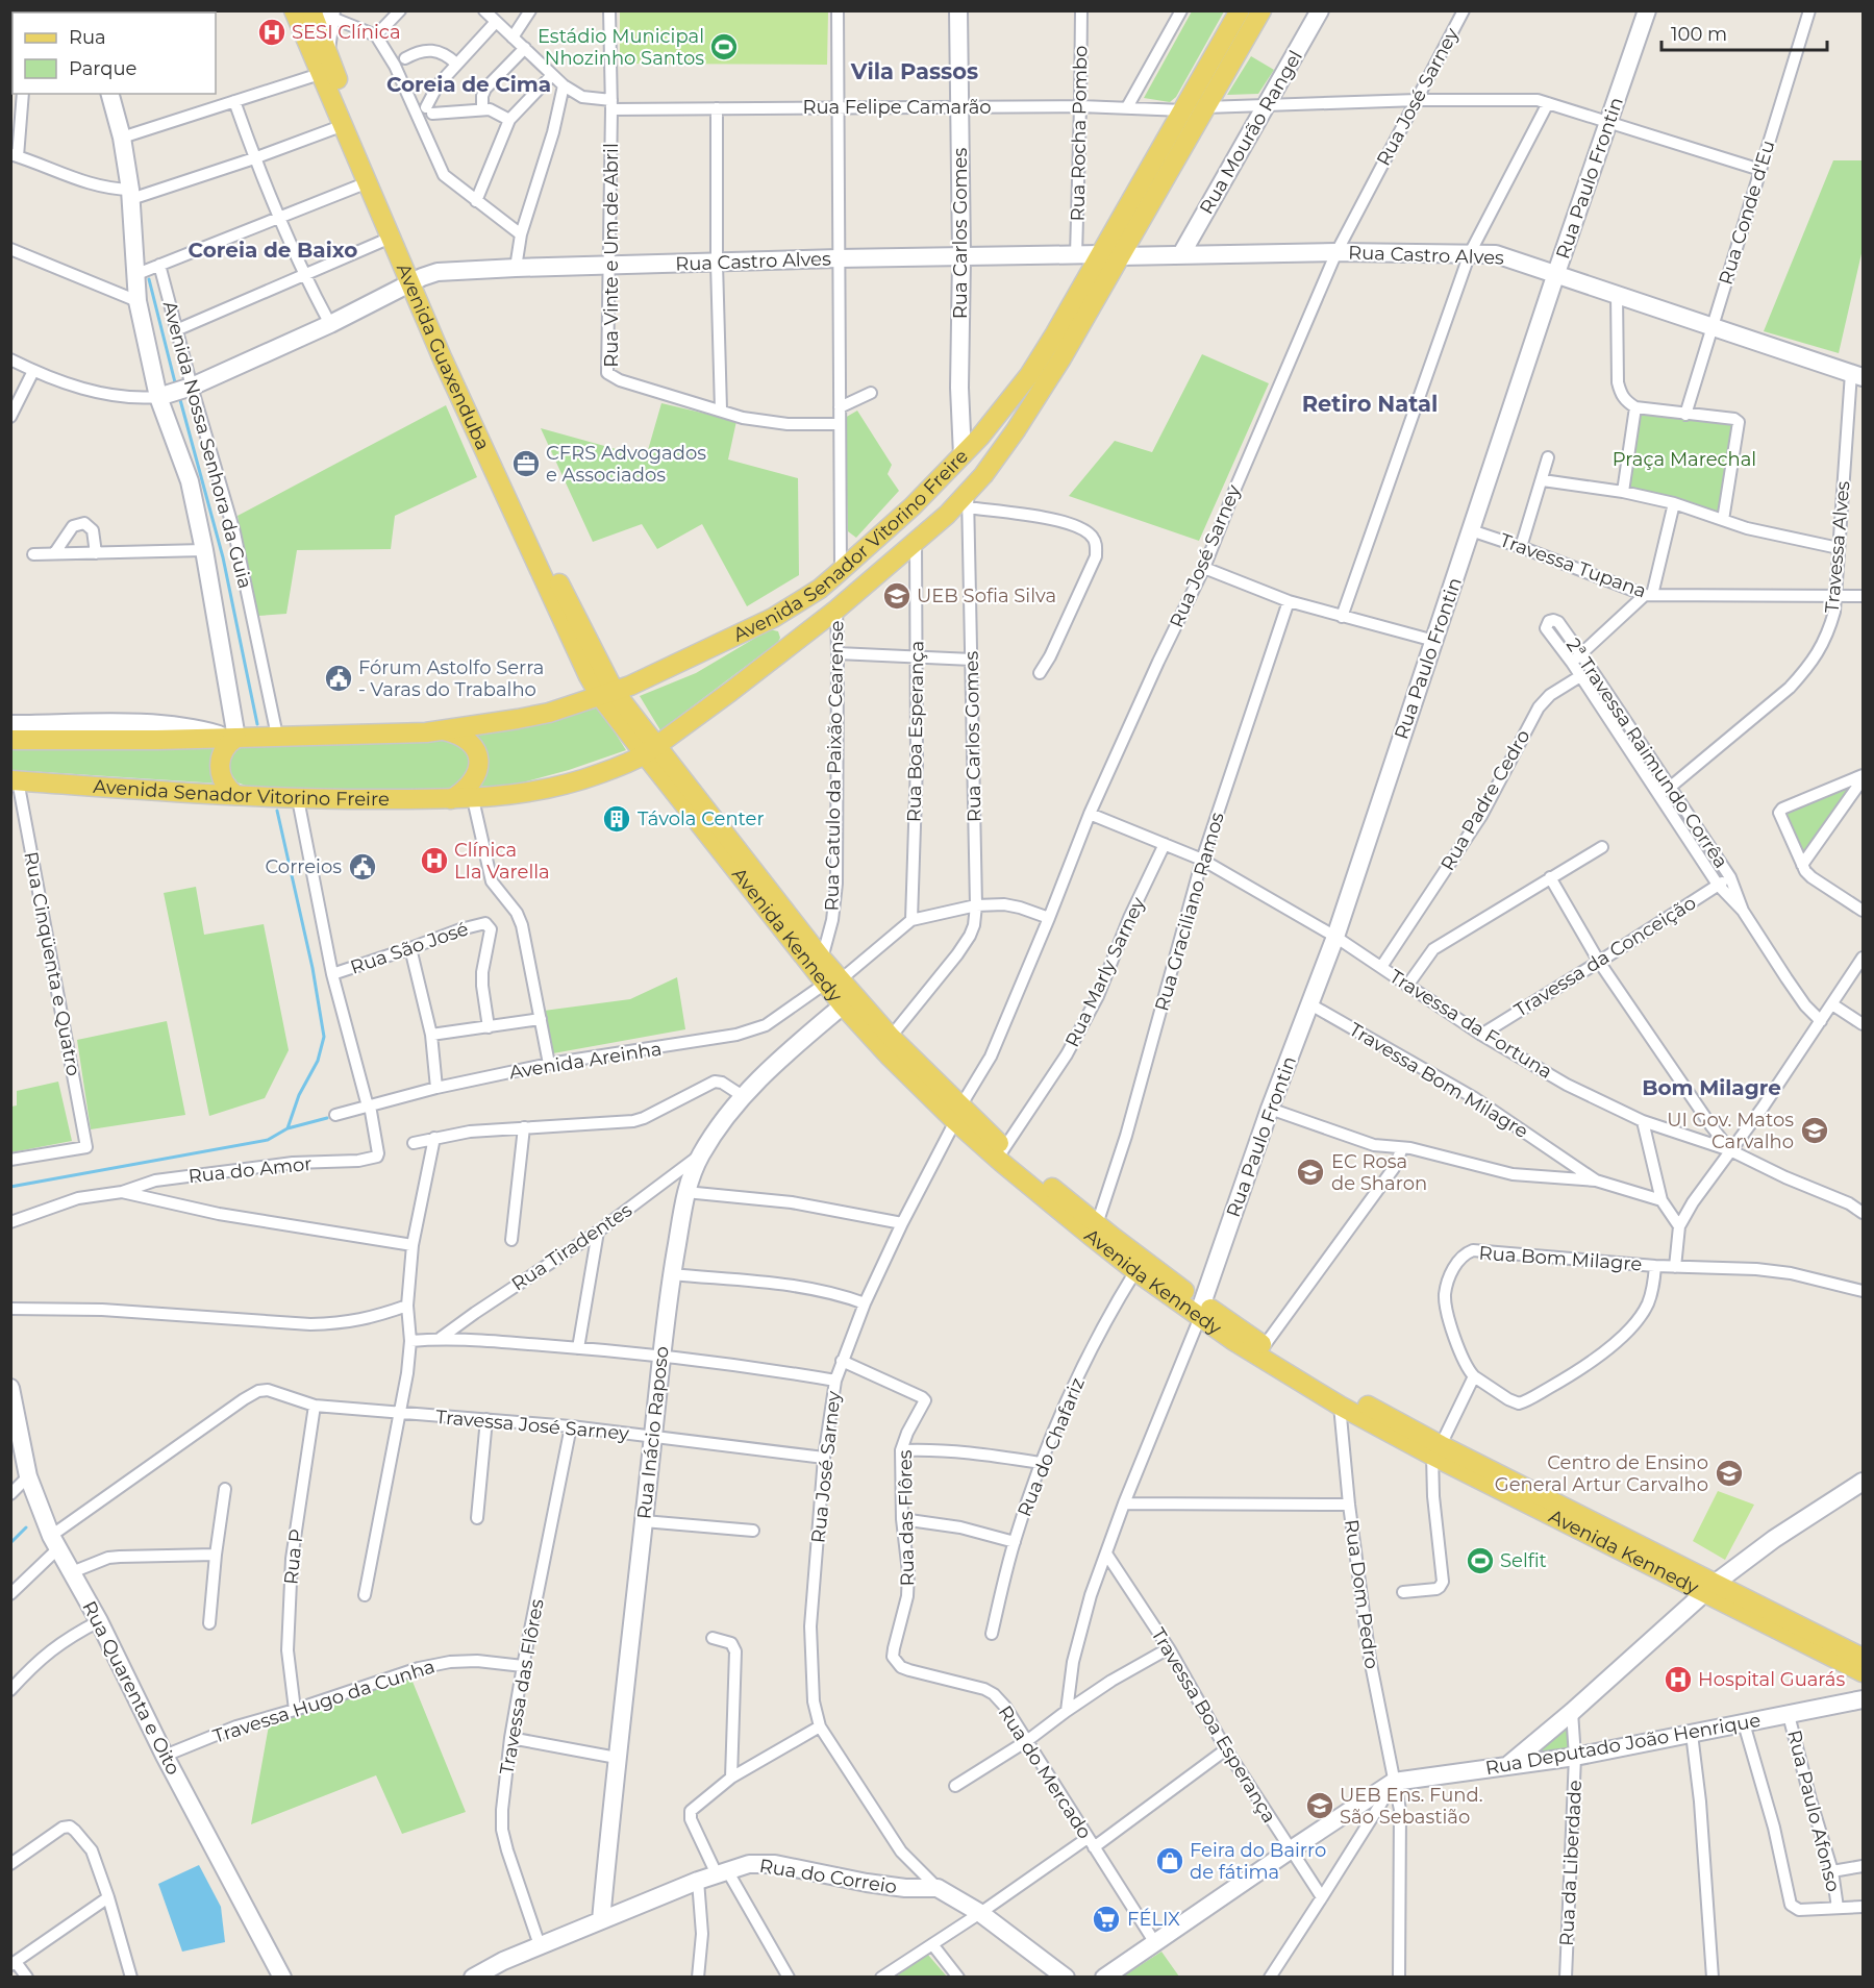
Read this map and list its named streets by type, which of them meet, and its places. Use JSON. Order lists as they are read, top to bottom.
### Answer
{
  "streets": {
    "main road": ["Avenida Guaxenduba", "Avenida Senador Vitorino Freire", "Avenida Kennedy"],
    "street": [
      "Rua José Sarney",
      "Rua Felipe Camarão",
      "Rua Mourão Rangel",
      "Rua Rocha Pombo",
      "Rua Paulo Frontin",
      "Rua Conde d'Eu",
      "Rua Carlos Gomes",
      "Rua Vinte e Um de Abril",
      "Rua Castro Alves",
      "Avenida Nossa Senhora da Guia",
      "Travessa Alves",
      "Travessa Tupana",
      "Rua Boa Esperança",
      "2ª Travessa Raimundo Corrêa",
      "Rua Catulo da Paixão Cearense",
      "Rua Padre Cedro",
      "Rua Graciliano Ramos",
      "Rua São José",
      "Travessa da Conceição",
      "Rua Cinqüenta e Quatro",
      "Rua Marly Sarney",
      "Travessa da Fortuna",
      "Avenida Areinha",
      "Travessa Bom Milagre",
      "Rua do Amor",
      "Rua Tiradentes",
      "Rua Bom Milagre",
      "Travessa José Sarney",
      "Rua Inácio Raposo",
      "Rua do Chafariz",
      "Rua das Flôres",
      "Rua P",
      "Rua Dom Pedro",
      "Travessa das Flôres",
      "Rua Quarenta e Oito",
      "Travessa Hugo da Cunha",
      "Travessa Boa Esperança",
      "Rua Deputado João Henrique",
      "Rua do Mercado",
      "Rua Paulo Afonso",
      "Rua da Liberdade",
      "Rua do Correio"
    ]
  },
  "crossings": [
    ["Rua José Sarney", "Rua Castro Alves"],
    ["Rua José Sarney", "Avenida Kennedy"],
    ["Rua José Sarney", "Travessa da Fortuna"],
    ["Rua José Sarney", "Travessa José Sarney"],
    ["Rua José Sarney", "Rua das Flôres"],
    ["Rua Felipe Camarão", "Rua Rocha Pombo"],
    ["Rua Felipe Camarão", "Rua Carlos Gomes"],
    ["Rua Felipe Camarão", "Rua Vinte e Um de Abril"],
    ["Rua Felipe Camarão", "Avenida Senador Vitorino Freire"],
    ["Rua Mourão Rangel", "Rua Castro Alves"],
    ["Rua Rocha Pombo", "Rua Castro Alves"],
    ["Rua Paulo Frontin", "Rua Castro Alves"],
    ["Rua Paulo Frontin", "Travessa Tupana"],
    ["Rua Paulo Frontin", "Avenida Kennedy"],
    ["Rua Paulo Frontin", "Travessa da Fortuna"],
    ["Rua Paulo Frontin", "Travessa Bom Milagre"],
    ["Rua Paulo Frontin", "Travessa Boa Esperança"],
    ["Rua Conde d'Eu", "Rua Castro Alves"],
    ["Rua Carlos Gomes", "Rua Castro Alves"],
    ["Rua Carlos Gomes", "Avenida Senador Vitorino Freire"],
    ["Rua Carlos Gomes", "Avenida Kennedy"],
    ["Rua Vinte e Um de Abril", "Rua Castro Alves"],
    ["Rua Castro Alves", "Avenida Guaxenduba"],
    ["Rua Castro Alves", "Avenida Nossa Senhora da Guia"],
    ["Rua Castro Alves", "Avenida Senador Vitorino Freire"],
    ["Rua Castro Alves", "Travessa Alves"],
    ["Avenida Guaxenduba", "Avenida Senador Vitorino Freire"],
    ["Avenida Guaxenduba", "Avenida Kennedy"],
    ["Avenida Nossa Senhora da Guia", "Avenida Senador Vitorino Freire"],
    ["Avenida Senador Vitorino Freire", "Rua Boa Esperança"],
    ["Avenida Senador Vitorino Freire", "Rua Catulo da Paixão Cearense"],
    ["Avenida Senador Vitorino Freire", "Avenida Kennedy"],
    ["Avenida Senador Vitorino Freire", "Rua Cinqüenta e Quatro"],
    ["Travessa Alves", "Travessa Tupana"],
    ["Travessa Alves", "2ª Travessa Raimundo Corrêa"],
    ["Rua Boa Esperança", "Avenida Areinha"],
    ["2ª Travessa Raimundo Corrêa", "Rua Padre Cedro"],
    ["2ª Travessa Raimundo Corrêa", "Travessa da Conceição"],
    ["Rua Catulo da Paixão Cearense", "Avenida Kennedy"],
    ["Rua Padre Cedro", "Travessa da Fortuna"],
    ["Rua Graciliano Ramos", "Avenida Kennedy"],
    ["Rua Graciliano Ramos", "Travessa da Fortuna"],
    ["Avenida Kennedy", "Rua Marly Sarney"],
    ["Avenida Kennedy", "Avenida Areinha"],
    ["Avenida Kennedy", "Rua Inácio Raposo"],
    ["Avenida Kennedy", "Rua do Chafariz"],
    ["Avenida Kennedy", "Rua Dom Pedro"],
    ["Travessa da Conceição", "Travessa da Fortuna"],
    ["Rua Marly Sarney", "Travessa da Fortuna"],
    ["Avenida Areinha", "Rua do Amor"],
    ["Rua Tiradentes", "Rua Inácio Raposo"],
    ["Travessa José Sarney", "Rua Inácio Raposo"],
    ["Travessa José Sarney", "Rua P"],
    ["Travessa José Sarney", "Travessa das Flôres"],
    ["Travessa José Sarney", "Rua Quarenta e Oito"],
    ["Rua Inácio Raposo", "Rua do Correio"],
    ["Rua das Flôres", "Rua do Mercado"],
    ["Rua P", "Travessa Hugo da Cunha"],
    ["Rua Dom Pedro", "Rua Deputado João Henrique"],
    ["Travessa das Flôres", "Travessa Hugo da Cunha"],
    ["Travessa das Flôres", "Rua do Correio"],
    ["Rua Quarenta e Oito", "Travessa Hugo da Cunha"],
    ["Travessa Boa Esperança", "Rua Deputado João Henrique"],
    ["Rua Deputado João Henrique", "Rua do Mercado"],
    ["Rua Deputado João Henrique", "Rua Paulo Afonso"],
    ["Rua Deputado João Henrique", "Rua da Liberdade"]
  ],
  "districts": [
    "Vila Passos",
    "Coreia de Cima",
    "Coreia de Baixo",
    "Retiro Natal",
    "Bom Milagre"
  ],
  "parks": ["Praça Marechal"],
  "places": {
    "hospital": ["SESI Clínica", "Clínica LIa Varella", "Hospital Guarás"],
    "sports": ["Estádio Municipal Nhozinho Santos", "Selfit"],
    "office": ["CFRS Advogados e Associados"],
    "school or university": [
      "UEB Sofia Silva",
      "UI Gov. Matos Carvalho",
      "EC Rosa de Sharon",
      "Centro de Ensino General Artur Carvalho",
      "UEB Ens. Fund. São Sebastião"
    ],
    "public building": ["Fórum Astolfo Serra - Varas do Trabalho", "Correios"],
    "building": ["Távola Center"],
    "shop": ["Feira do Bairro de fátima"],
    "supermarket": ["FÉLIX"]
  },
  "legend": ["Rua", "Parque"],
  "scale_bar": "100 m"
}
